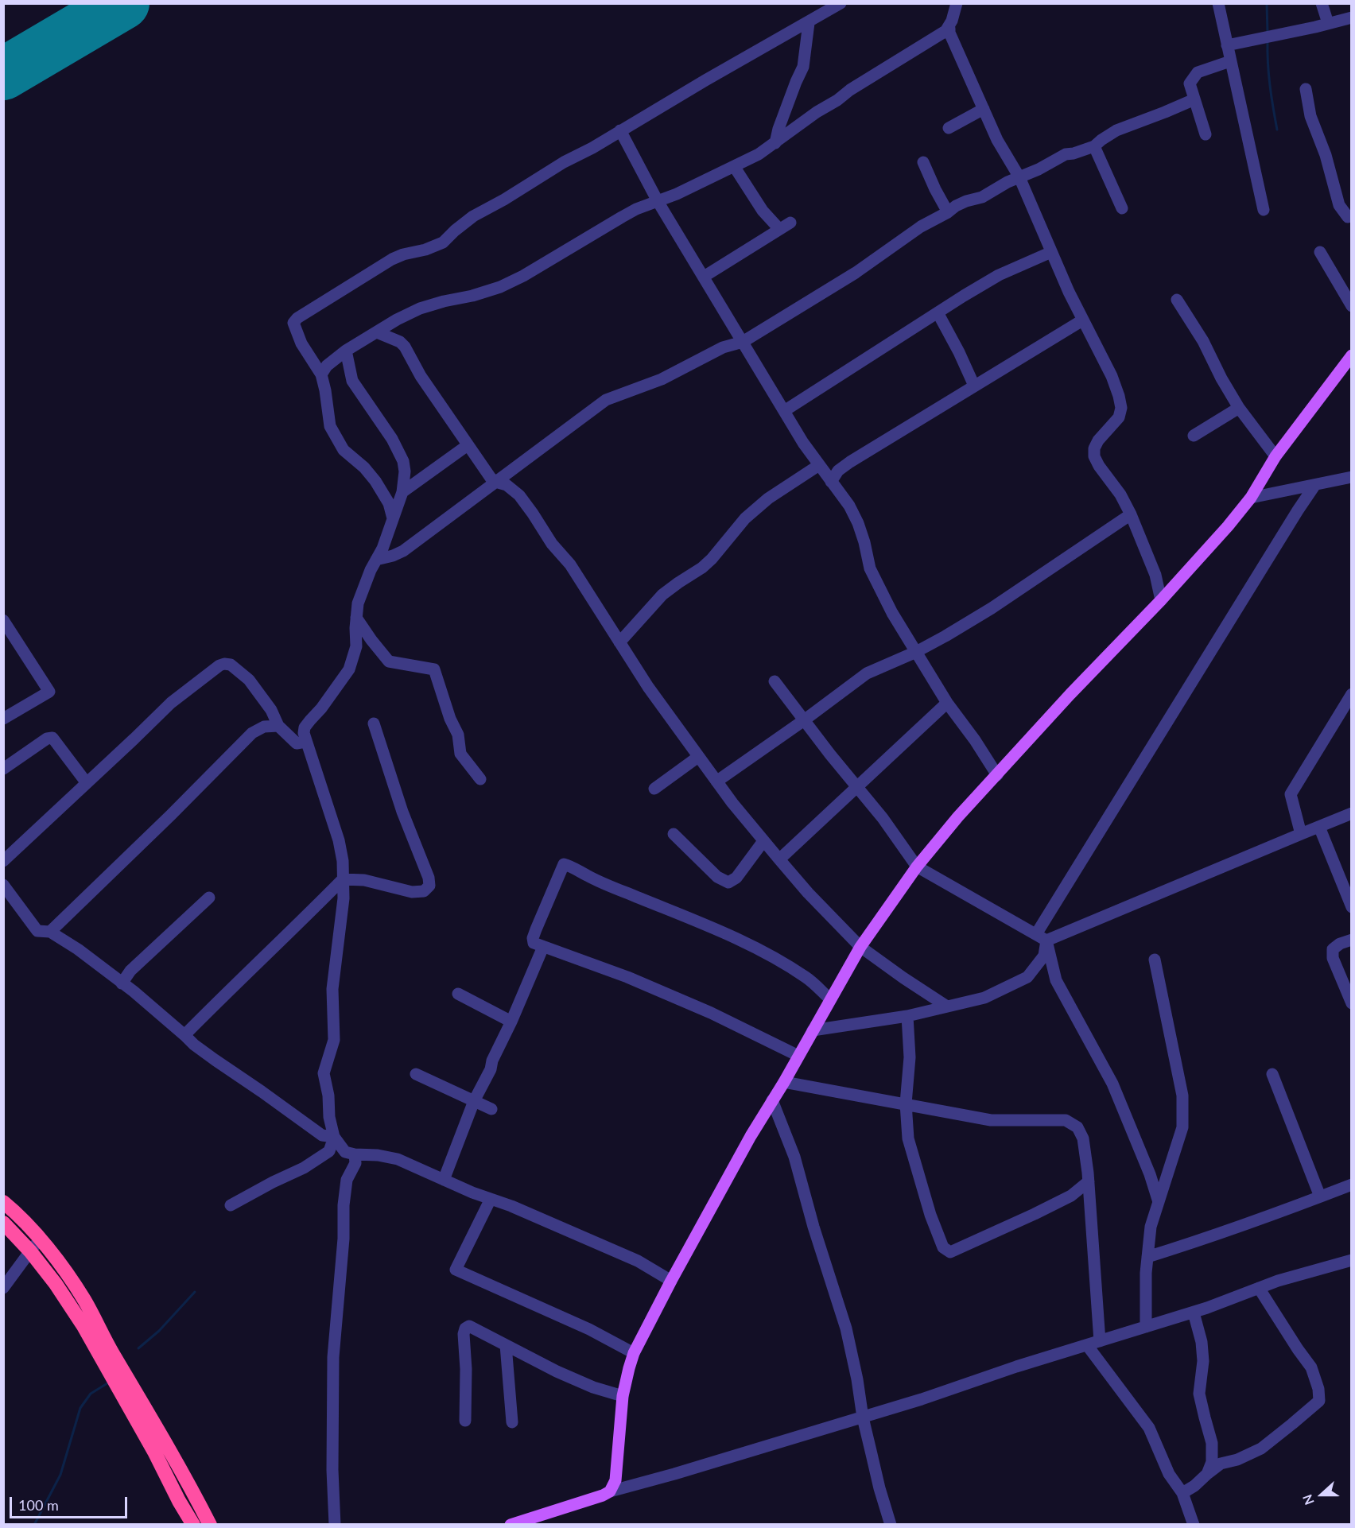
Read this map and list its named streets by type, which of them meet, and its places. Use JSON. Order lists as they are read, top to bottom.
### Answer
{
  "scale_bar": "100 m",
  "north": "left"
}
